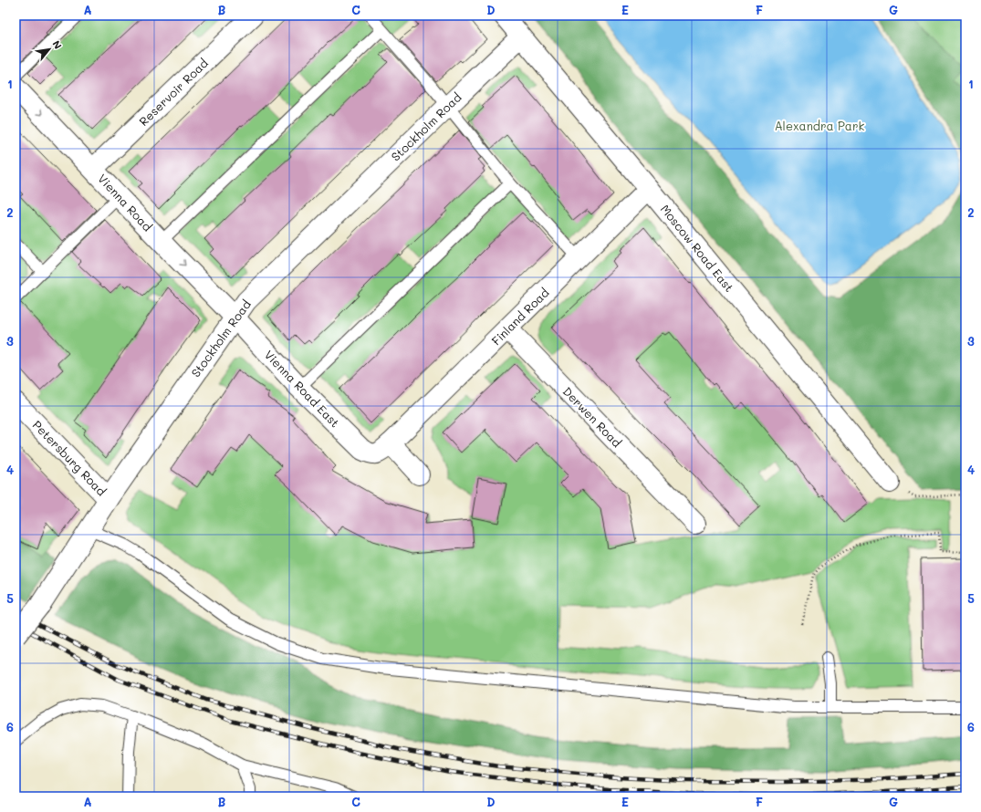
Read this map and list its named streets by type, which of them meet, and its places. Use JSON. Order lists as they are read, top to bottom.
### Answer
{
  "streets": {
    "street": [
      "Reservoir Road",
      "Stockholm Road",
      "Vienna Road",
      "Moscow Road East",
      "Finland Road",
      "Vienna Road East",
      "Derwen Road",
      "Petersburg Road"
    ]
  },
  "crossings": [
    ["Reservoir Road", "Vienna Road"],
    ["Stockholm Road", "Vienna Road"],
    ["Stockholm Road", "Moscow Road East"],
    ["Stockholm Road", "Vienna Road East"],
    ["Stockholm Road", "Petersburg Road"],
    ["Vienna Road", "Vienna Road East"],
    ["Moscow Road East", "Finland Road"],
    ["Finland Road", "Vienna Road East"],
    ["Finland Road", "Derwen Road"]
  ],
  "one_way": ["Vienna Road"],
  "parks": ["Alexandra Park"],
  "north": "top right",
  "grid": {
    "columns": [
      "A",
      "B",
      "C",
      "D",
      "E",
      "F",
      "G"
    ],
    "rows": [
      "1",
      "2",
      "3",
      "4",
      "5",
      "6"
    ]
  }
}
